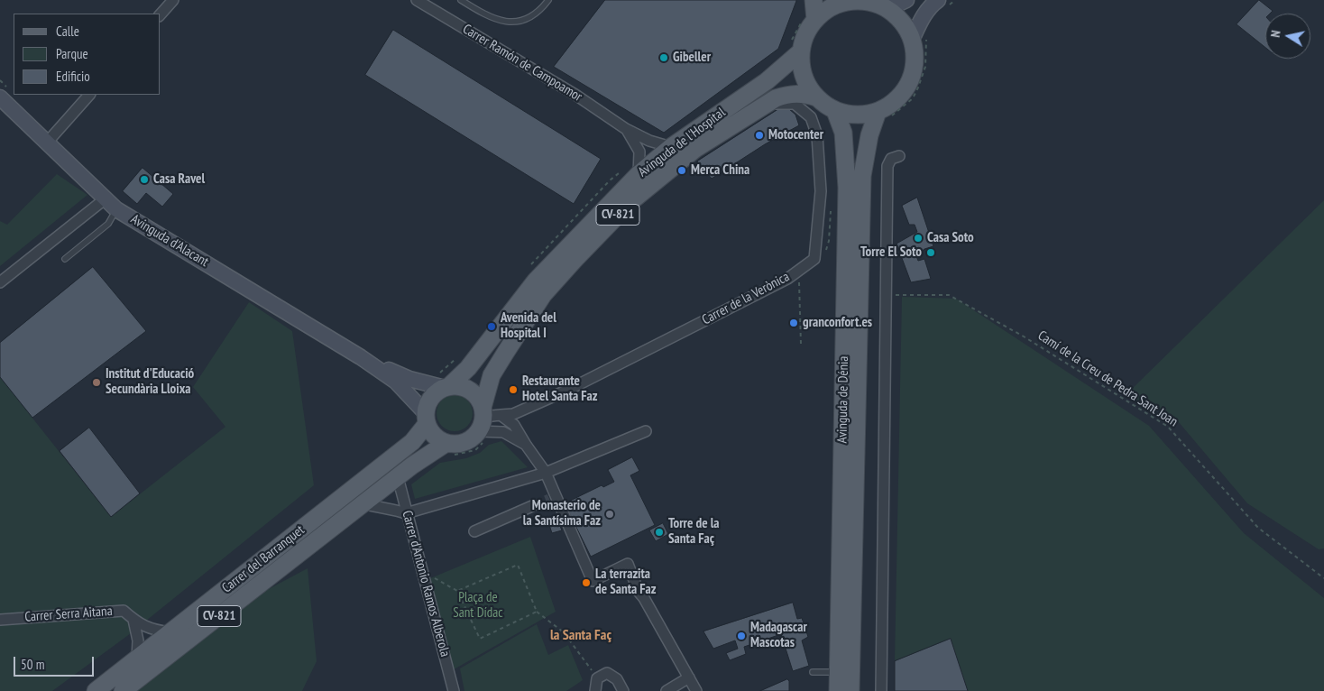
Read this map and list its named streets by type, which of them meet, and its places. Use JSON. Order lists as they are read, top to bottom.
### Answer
{
  "streets": {
    "main road": [
      "Avinguda de l'Hospital",
      "CV-821",
      "Avinguda de Dénia",
      "Carrer del Barranquet"
    ],
    "street": [
      "Carrer Ramón de Campoamor",
      "Avinguda d'Alacant",
      "Carrer de la Verònica",
      "Carrer d'Antonio Ramos Alberola",
      "Carrer Serra Aitana"
    ],
    "path": ["Camí de la Creu de Pedra Sant Joan"]
  },
  "crossings": [
    ["Carrer Ramón de Campoamor", "Avinguda de l'Hospital"],
    ["Avinguda de l'Hospital", "CV-821"],
    ["Avinguda de l'Hospital", "Avinguda d'Alacant"],
    ["Avinguda de l'Hospital", "Carrer de la Verònica"],
    ["Avinguda de l'Hospital", "Avinguda de Dénia"],
    ["Avinguda de l'Hospital", "Carrer del Barranquet"],
    ["CV-821", "Avinguda d'Alacant"],
    ["CV-821", "Carrer de la Verònica"],
    ["CV-821", "Avinguda de Dénia"],
    ["CV-821", "Carrer del Barranquet"],
    ["Avinguda d'Alacant", "Carrer de la Verònica"],
    ["Avinguda d'Alacant", "Carrer del Barranquet"],
    ["Carrer de la Verònica", "Carrer del Barranquet"],
    ["Carrer del Barranquet", "Carrer d'Antonio Ramos Alberola"],
    ["Carrer del Barranquet", "Carrer Serra Aitana"]
  ],
  "districts": ["la Santa Faç"],
  "parks": ["Plaça de Sant Dídac"],
  "places": [
    "Gibeller",
    "Motocenter",
    "Merca China",
    "Casa Ravel",
    "Casa Soto",
    "Torre El Soto",
    "granconfort.es",
    "Avenida del Hospital I",
    "Institut d'Educació Secundària Lloixa",
    "Restaurante Hotel Santa Faz",
    "Monasterio de la Santísima Faz",
    "Torre de la Santa Faç",
    "La terrazita de Santa Faz",
    "Madagascar Mascotas"
  ],
  "legend": ["Calle", "Parque", "Edificio"],
  "scale_bar": "50 m",
  "north": "left"
}
